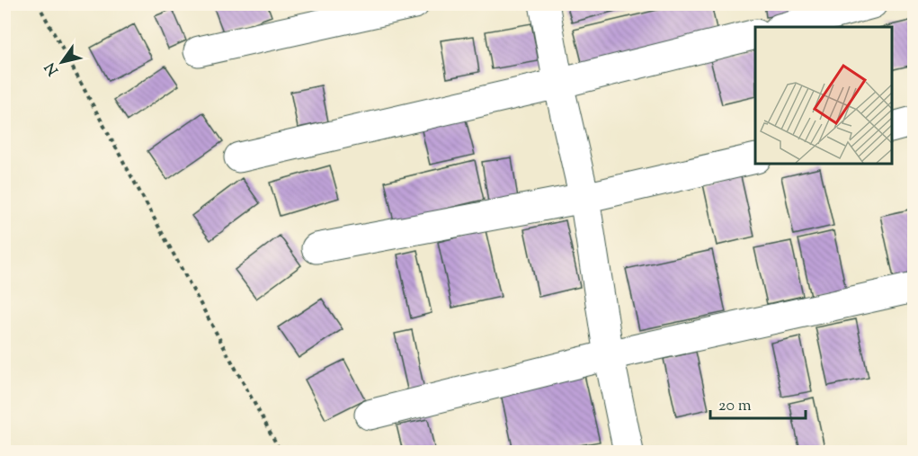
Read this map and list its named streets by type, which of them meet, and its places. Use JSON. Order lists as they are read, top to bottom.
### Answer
{
  "scale_bar": "20 m",
  "north": "bottom left"
}
